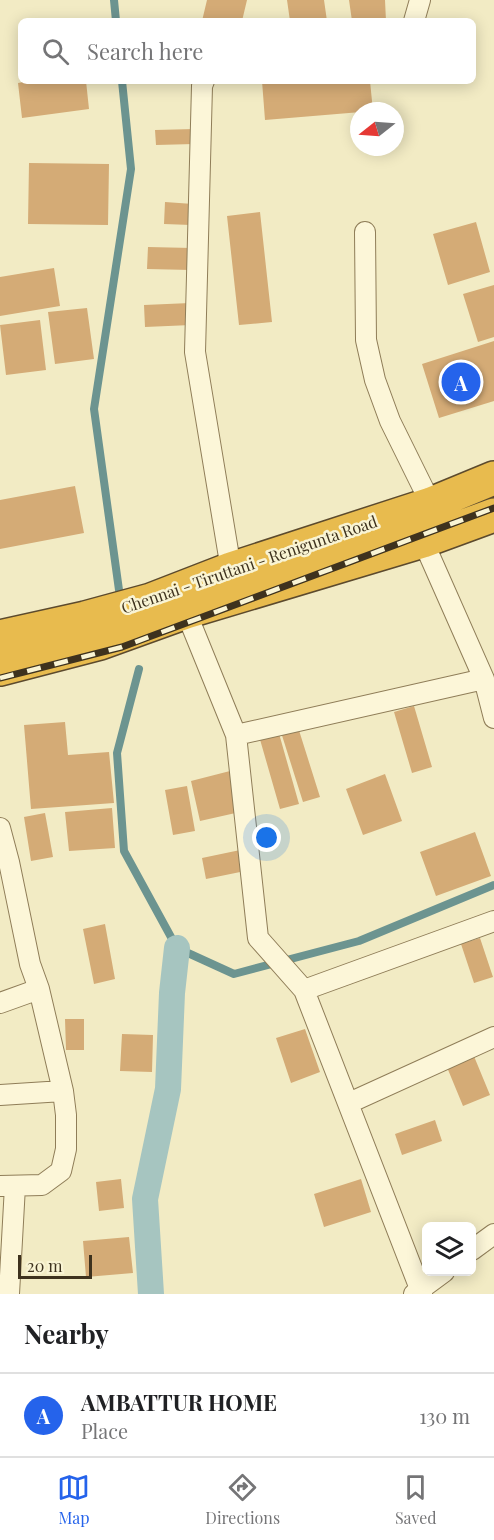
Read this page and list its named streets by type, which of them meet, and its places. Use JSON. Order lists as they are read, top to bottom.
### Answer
{
  "streets": {
    "highway": ["Chennai - Tiruttani - Renigunta Road"]
  },
  "scale_bar": "20 m",
  "north": "left",
  "page": {
    "search": "Search here",
    "pins": "A",
    "scale": "20 m",
    "heading": "Nearby",
    "list": [
      {
        "mark": "A",
        "name": "AMBATTUR HOME",
        "note": "Place",
        "value": "130 m"
      }
    ],
    "nav": ["Map", "Directions", "Saved"]
  }
}
